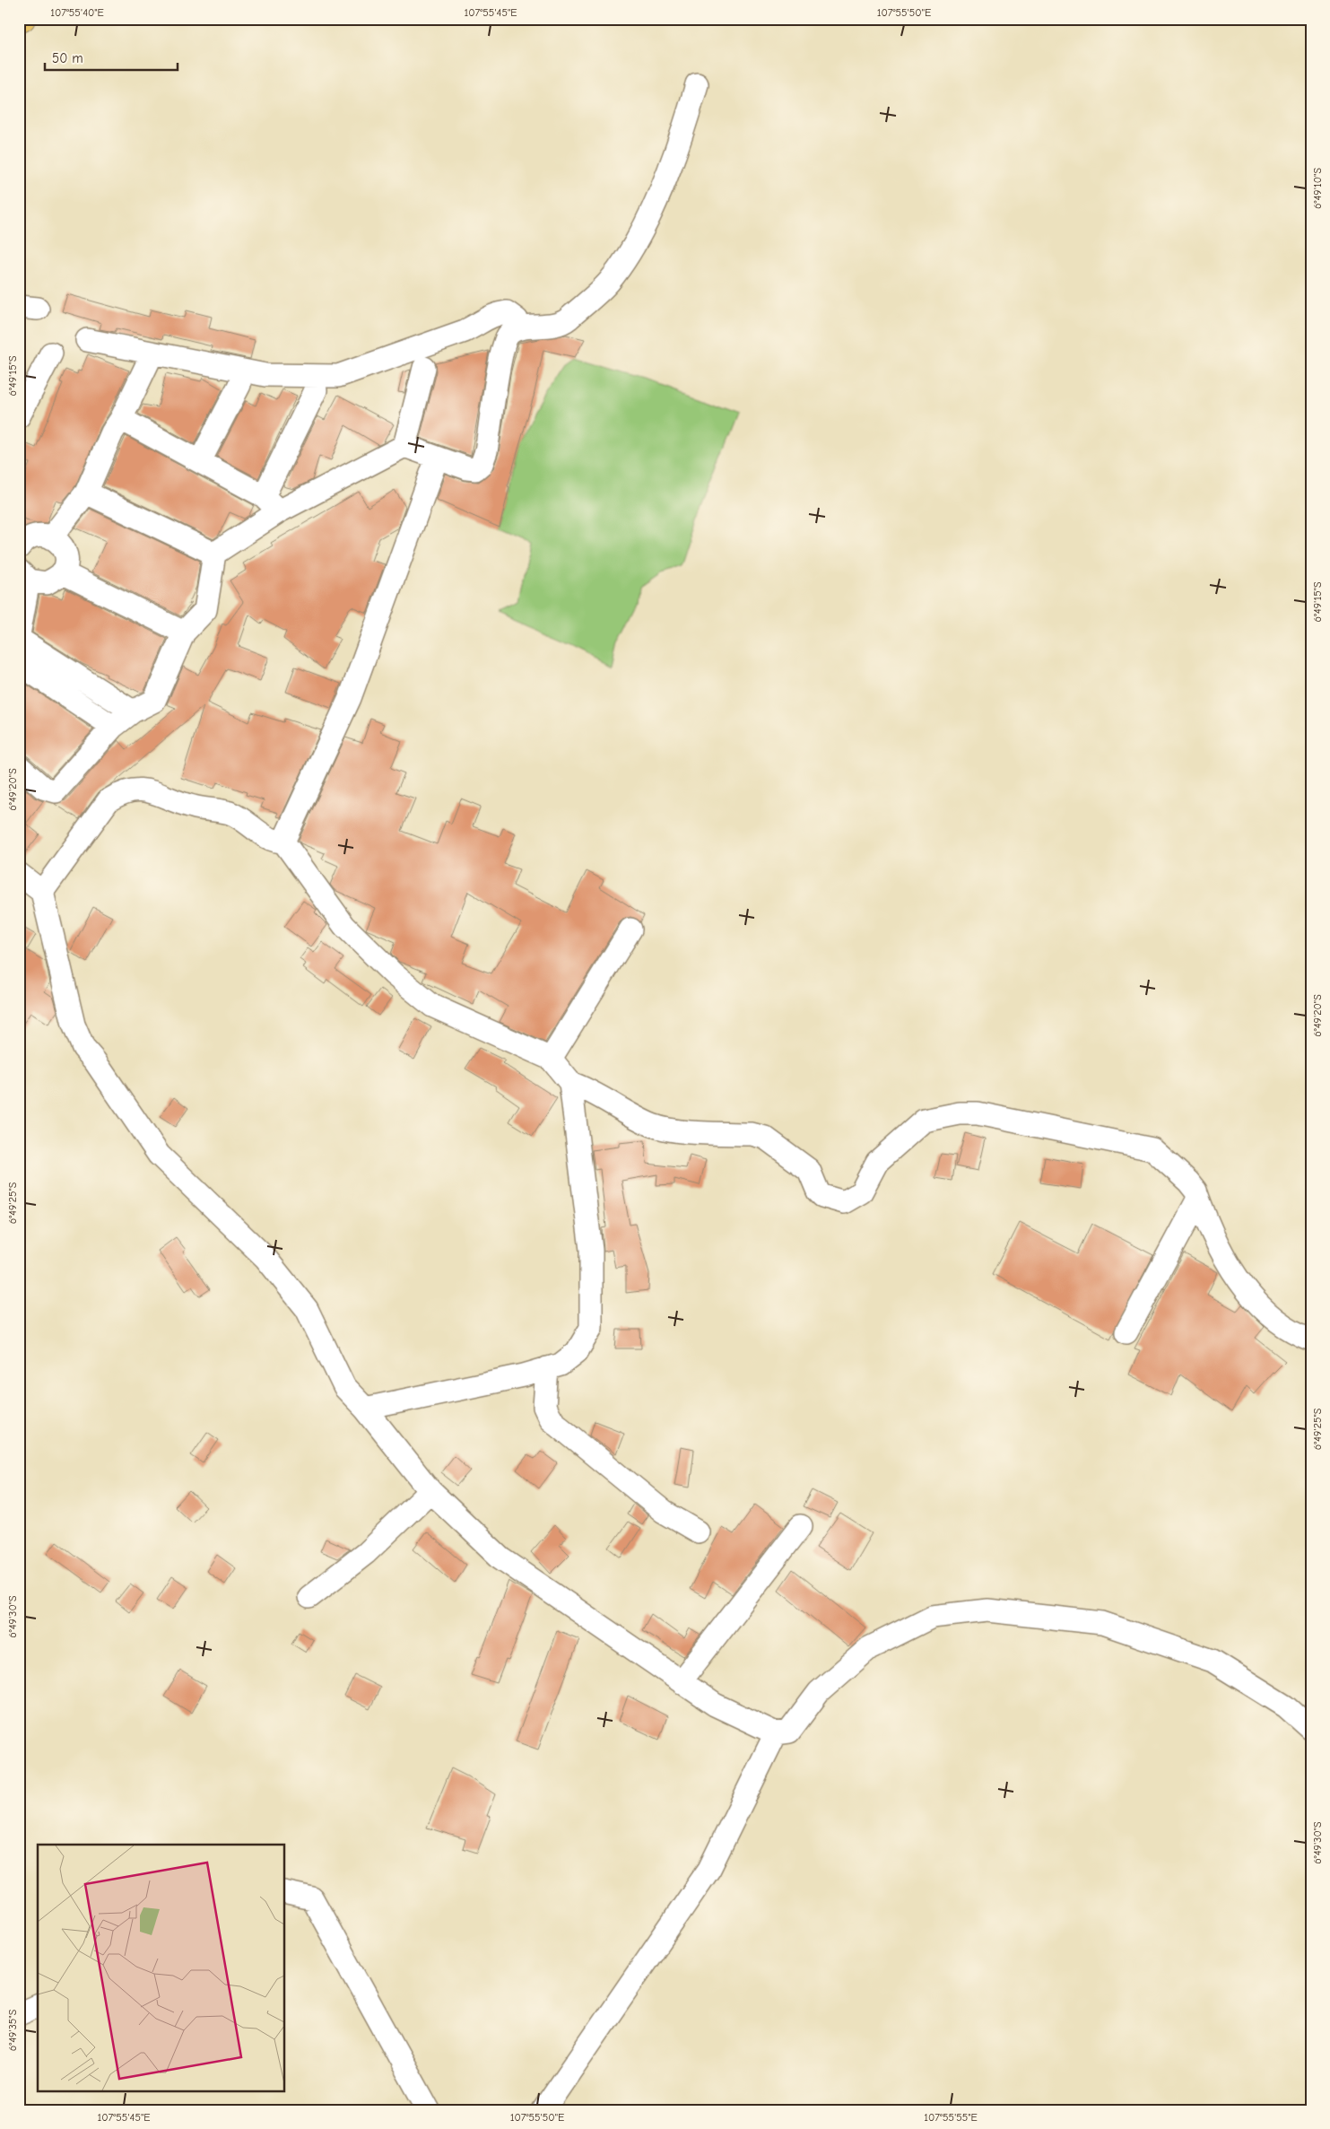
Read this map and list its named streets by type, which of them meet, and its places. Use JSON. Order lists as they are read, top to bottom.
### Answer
{
  "scale_bar": "50 m",
  "coordinates": [
    "107°55'40\"E",
    "107°55'45\"E",
    "107°55'50\"E",
    "6°49'10\"S",
    "6°49'15\"S",
    "6°49'20\"S",
    "6°49'25\"S",
    "6°49'30\"S",
    "6°49'35\"S",
    "107°55'55\"E"
  ]
}
